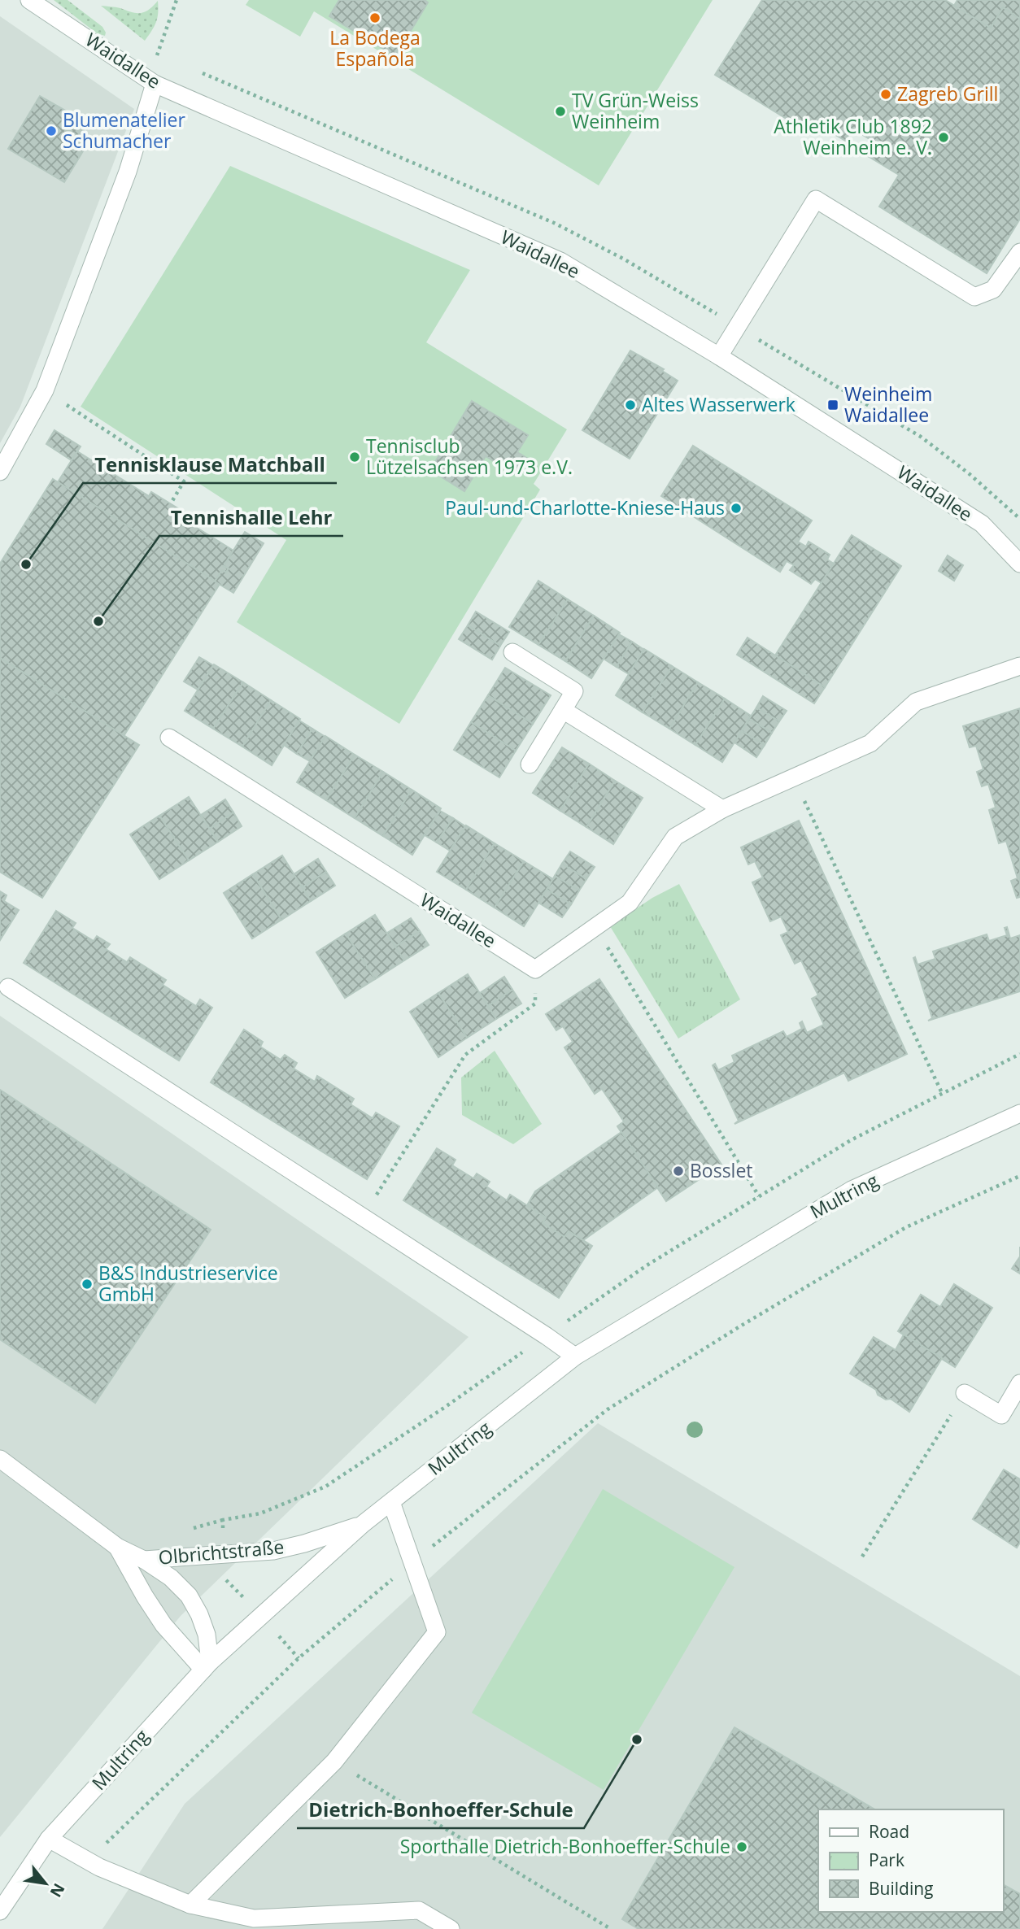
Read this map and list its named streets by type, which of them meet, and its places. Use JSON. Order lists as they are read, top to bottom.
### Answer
{
  "streets": {
    "street": ["Waidallee", "Multring", "Olbrichtstraße"]
  },
  "crossings": [
    ["Multring", "Olbrichtstraße"]
  ],
  "places": {
    "other": [
      "La Bodega Española",
      "Zagreb Grill",
      "TV Grün-Weiss Weinheim",
      "Blumenatelier Schumacher",
      "Athletik Club 1892 Weinheim e. V.",
      "Altes Wasserwerk",
      "Tennisclub Lützelsachsen 1973 e.V.",
      "Paul-und-Charlotte-Kniese-Haus",
      "Tennisklause Matchball",
      "Tennishalle Lehr",
      "Bosslet",
      "B&S Industrieservice GmbH",
      "Dietrich-Bonhoeffer-Schule",
      "Sporthalle Dietrich-Bonhoeffer-Schule"
    ],
    "transit": ["Weinheim Waidallee"]
  },
  "legend": ["Road", "Park", "Building"],
  "north": "bottom right"
}
